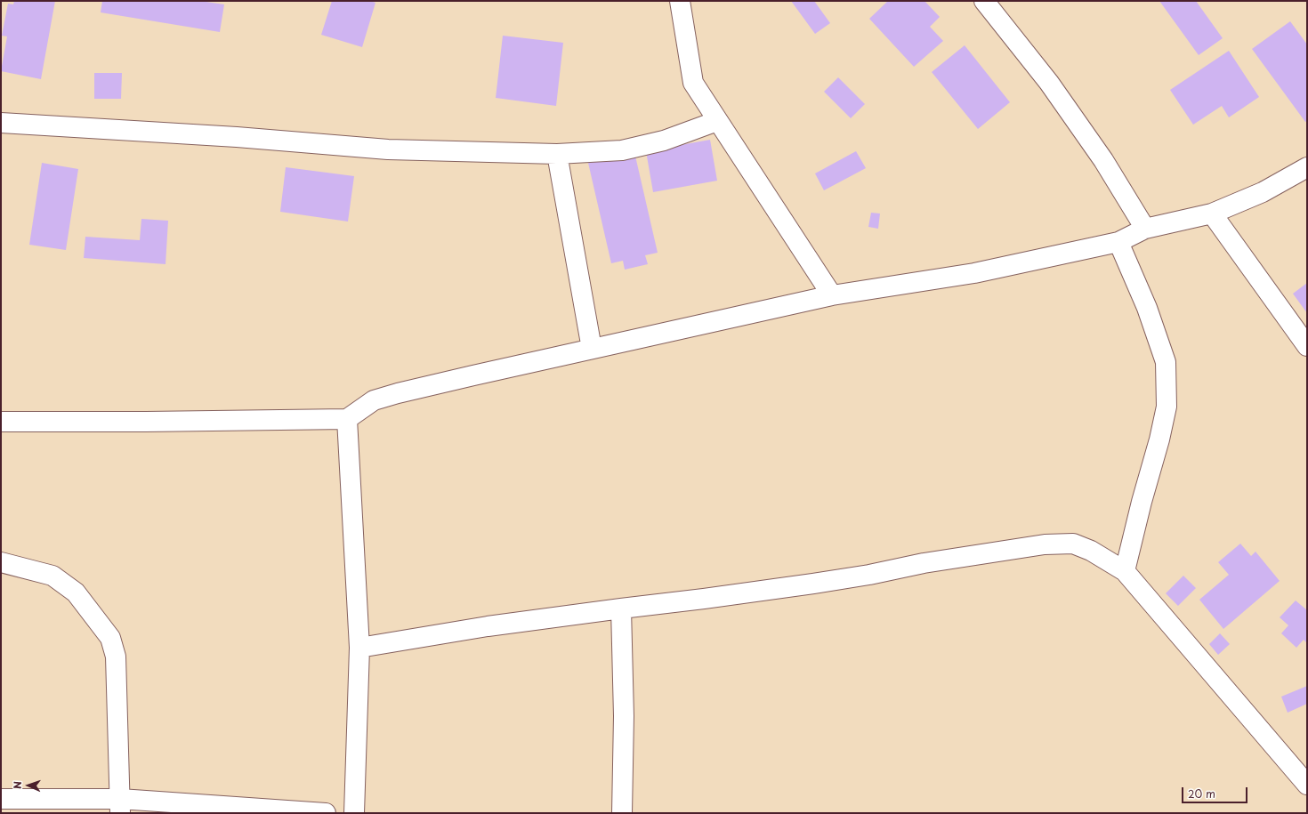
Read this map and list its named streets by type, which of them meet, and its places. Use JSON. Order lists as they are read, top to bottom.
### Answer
{
  "scale_bar": "20 m",
  "north": "left"
}
